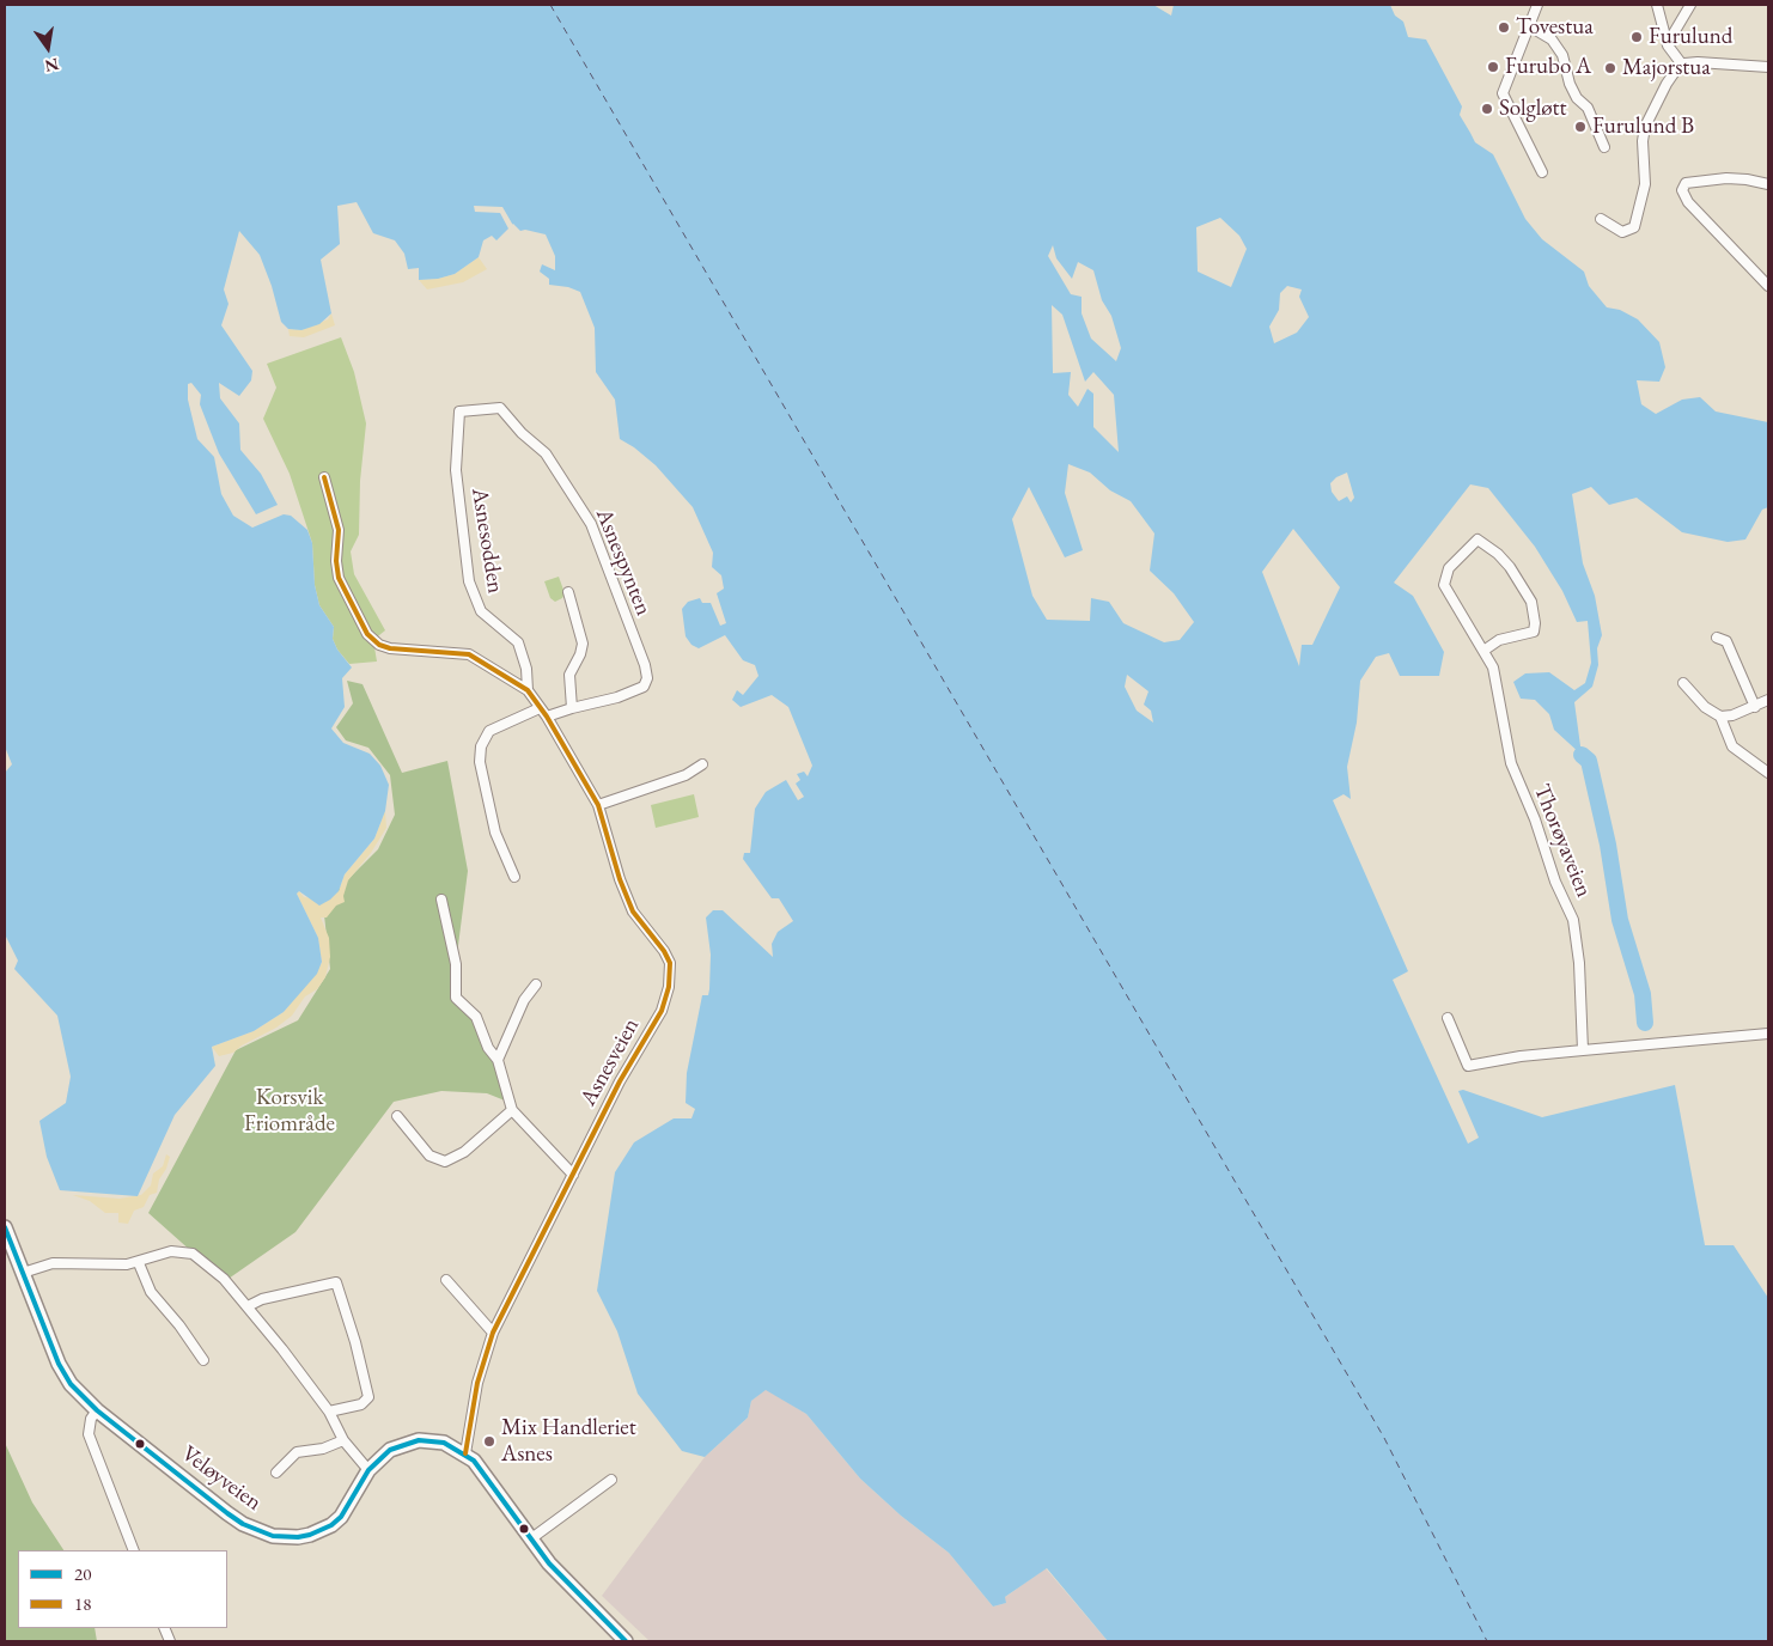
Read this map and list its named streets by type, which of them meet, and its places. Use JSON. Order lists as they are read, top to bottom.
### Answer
{
  "streets": {
    "main road": ["Veløyveien"],
    "street": [
      "Asnesodden",
      "Asnespynten",
      "Thorøyaveien",
      "Asnesveien"
    ]
  },
  "crossings": [
    ["Asnesodden", "Asnespynten"],
    ["Asnesodden", "Asnesveien"],
    ["Asnespynten", "Asnesveien"],
    ["Asnesveien", "Veløyveien"]
  ],
  "parks": ["Korsvik Friområde"],
  "places": [
    "Tovestua",
    "Furulund",
    "Furubo A",
    "Majorstua",
    "Solgløtt",
    "Furulund B",
    "Mix Handleriet Asnes"
  ],
  "lines": ["transit line 18", "transit line 20"],
  "legend": ["20", "18"],
  "north": "bottom"
}
